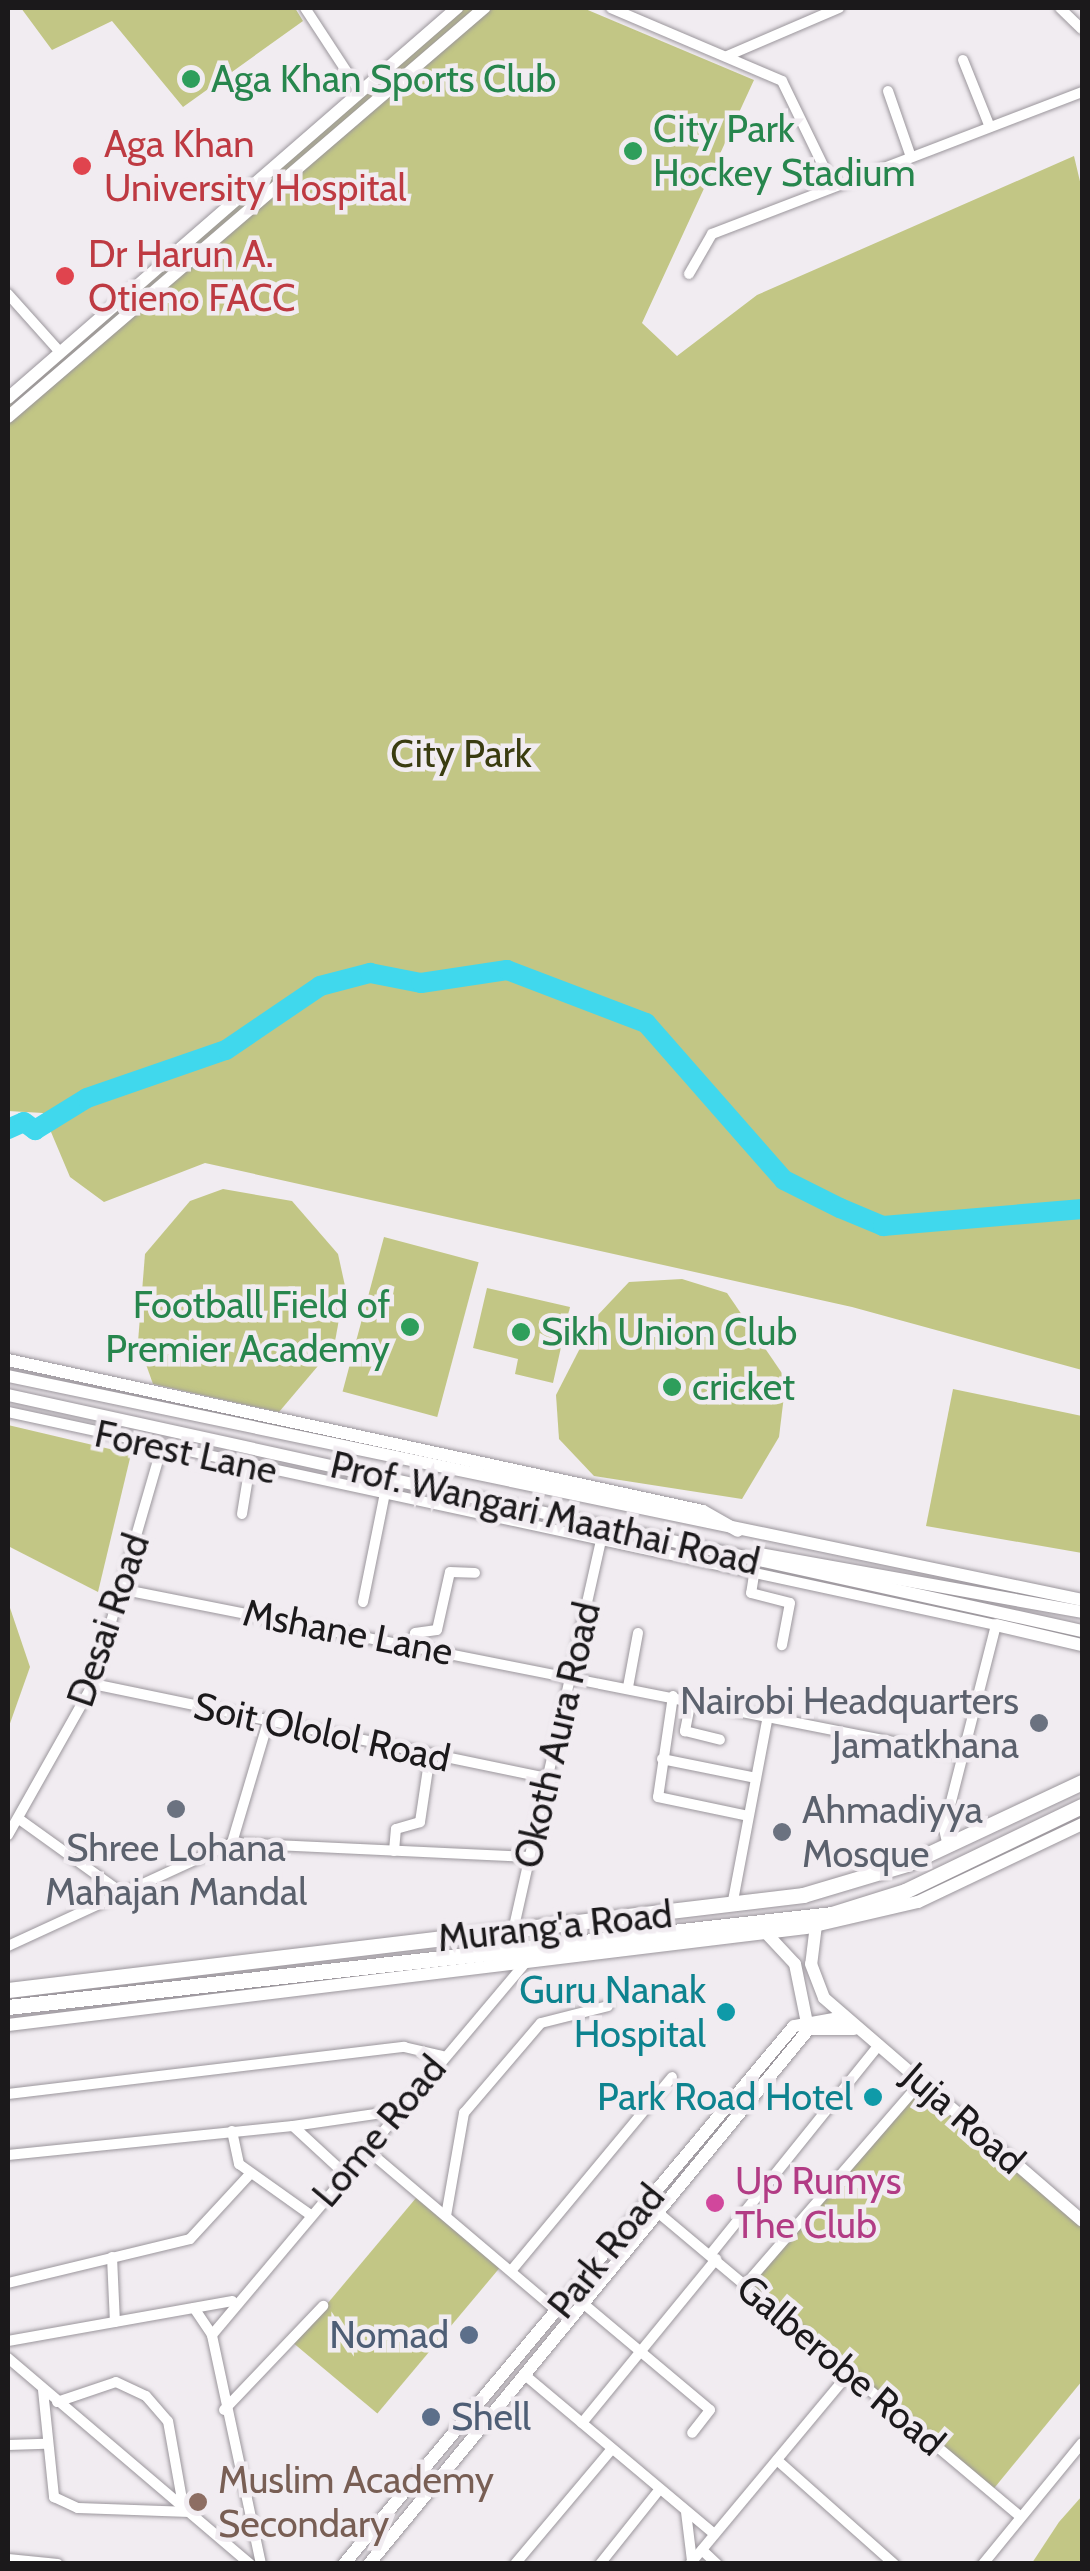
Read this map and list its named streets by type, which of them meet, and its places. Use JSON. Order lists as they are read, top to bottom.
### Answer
{
  "streets": {
    "highway": ["Murang'a Road"],
    "main road": ["Prof. Wangari Maathai Road", "Juja Road", "Park Road"],
    "street": [
      "Forest Lane",
      "Desai Road",
      "Mshane Lane",
      "Soit Ololol Road",
      "Okoth Aura Road",
      "Lome Road",
      "Galberobe Road"
    ]
  },
  "crossings": [
    ["Forest Lane", "Prof. Wangari Maathai Road"],
    ["Forest Lane", "Desai Road"],
    ["Forest Lane", "Okoth Aura Road"],
    ["Desai Road", "Mshane Lane"],
    ["Desai Road", "Soit Ololol Road"],
    ["Mshane Lane", "Okoth Aura Road"],
    ["Soit Ololol Road", "Okoth Aura Road"],
    ["Okoth Aura Road", "Murang'a Road"],
    ["Murang'a Road", "Juja Road"],
    ["Murang'a Road", "Lome Road"],
    ["Park Road", "Galberobe Road"]
  ],
  "parks": ["City Park"],
  "places": [
    "Aga Khan Sports Club",
    "City Park Hockey Stadium",
    "Aga Khan University Hospital",
    "Dr Harun A. Otieno FACC",
    "Football Field of Premier Academy",
    "Sikh Union Club",
    "cricket",
    "Nairobi Headquarters Jamatkhana",
    "Shree Lohana Mahajan Mandal",
    "Ahmadiyya Mosque",
    "Guru Nanak Hospital",
    "Park Road Hotel",
    "Up Rumys The Club",
    "Nomad",
    "Shell",
    "Muslim Academy Secondary"
  ]
}
